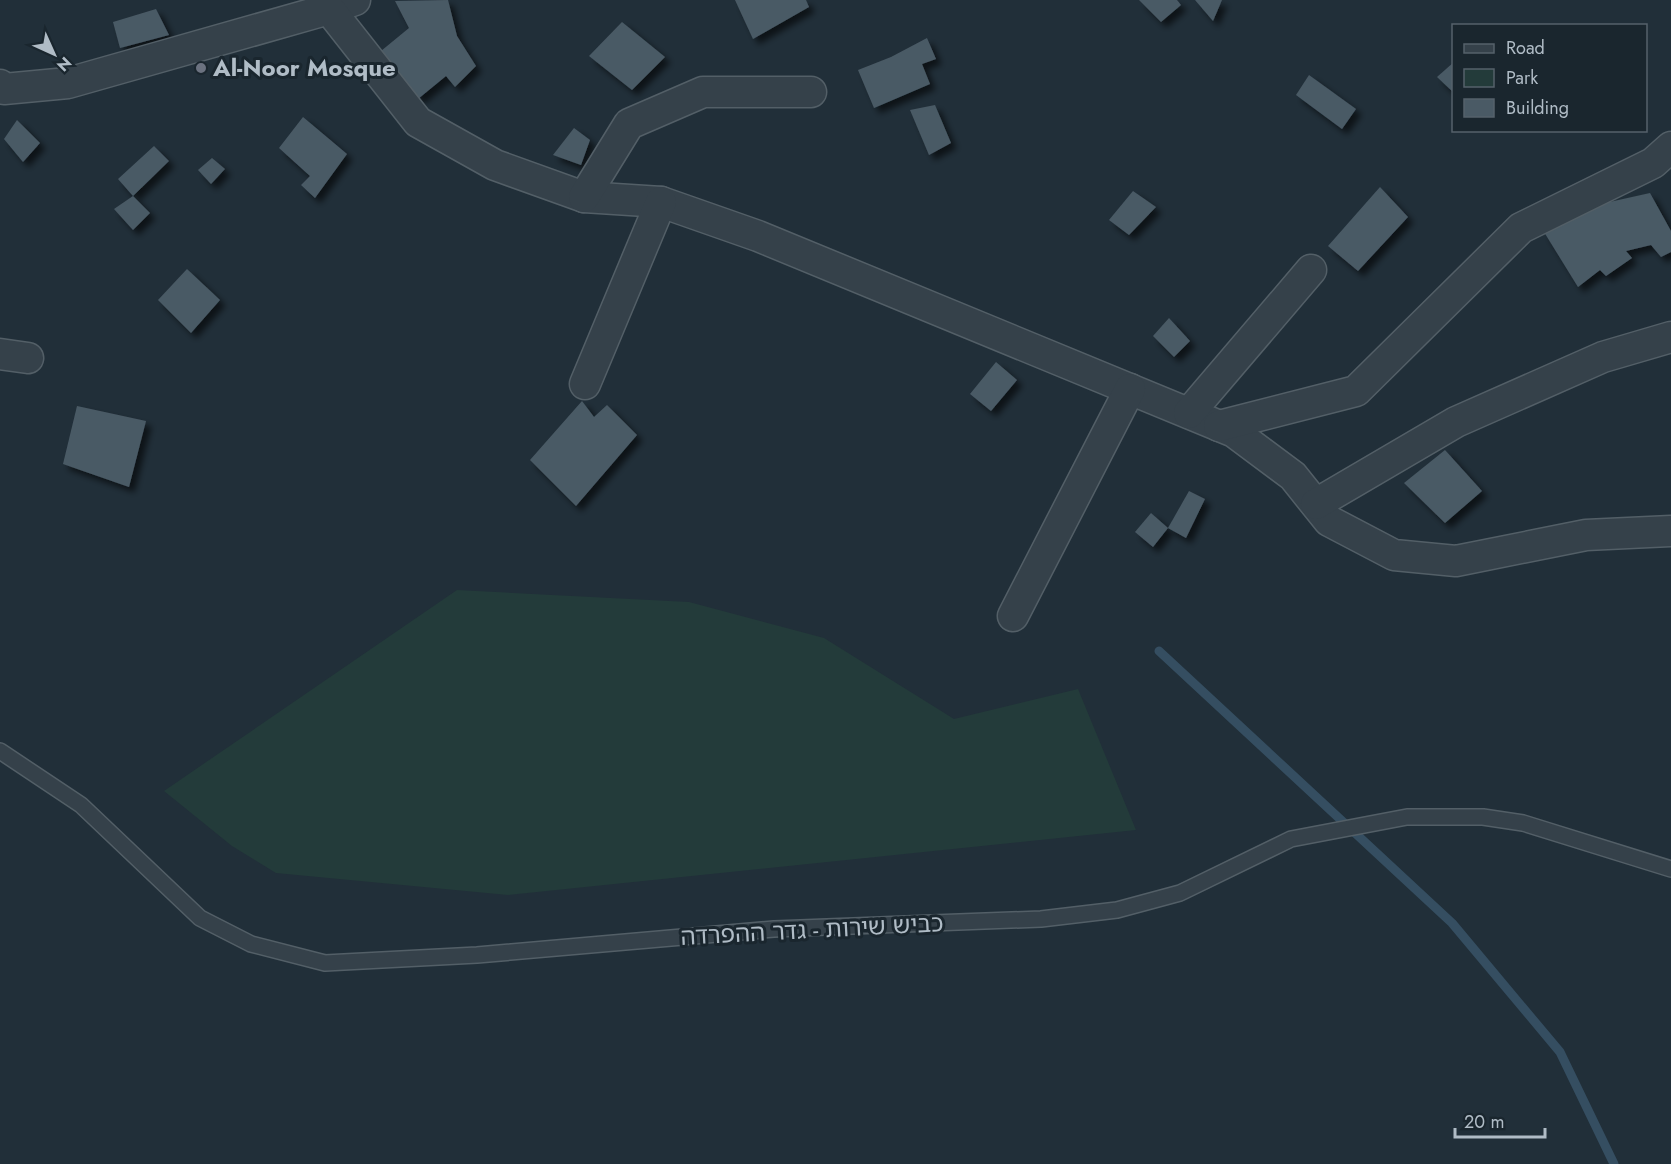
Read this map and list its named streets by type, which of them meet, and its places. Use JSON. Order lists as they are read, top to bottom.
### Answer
{
  "streets": {
    "lane": ["כביש שירות - גדר ההפרדה"]
  },
  "places": ["Al-Noor Mosque"],
  "legend": ["Road", "Park", "Building"],
  "scale_bar": "20 m",
  "north": "bottom right"
}
